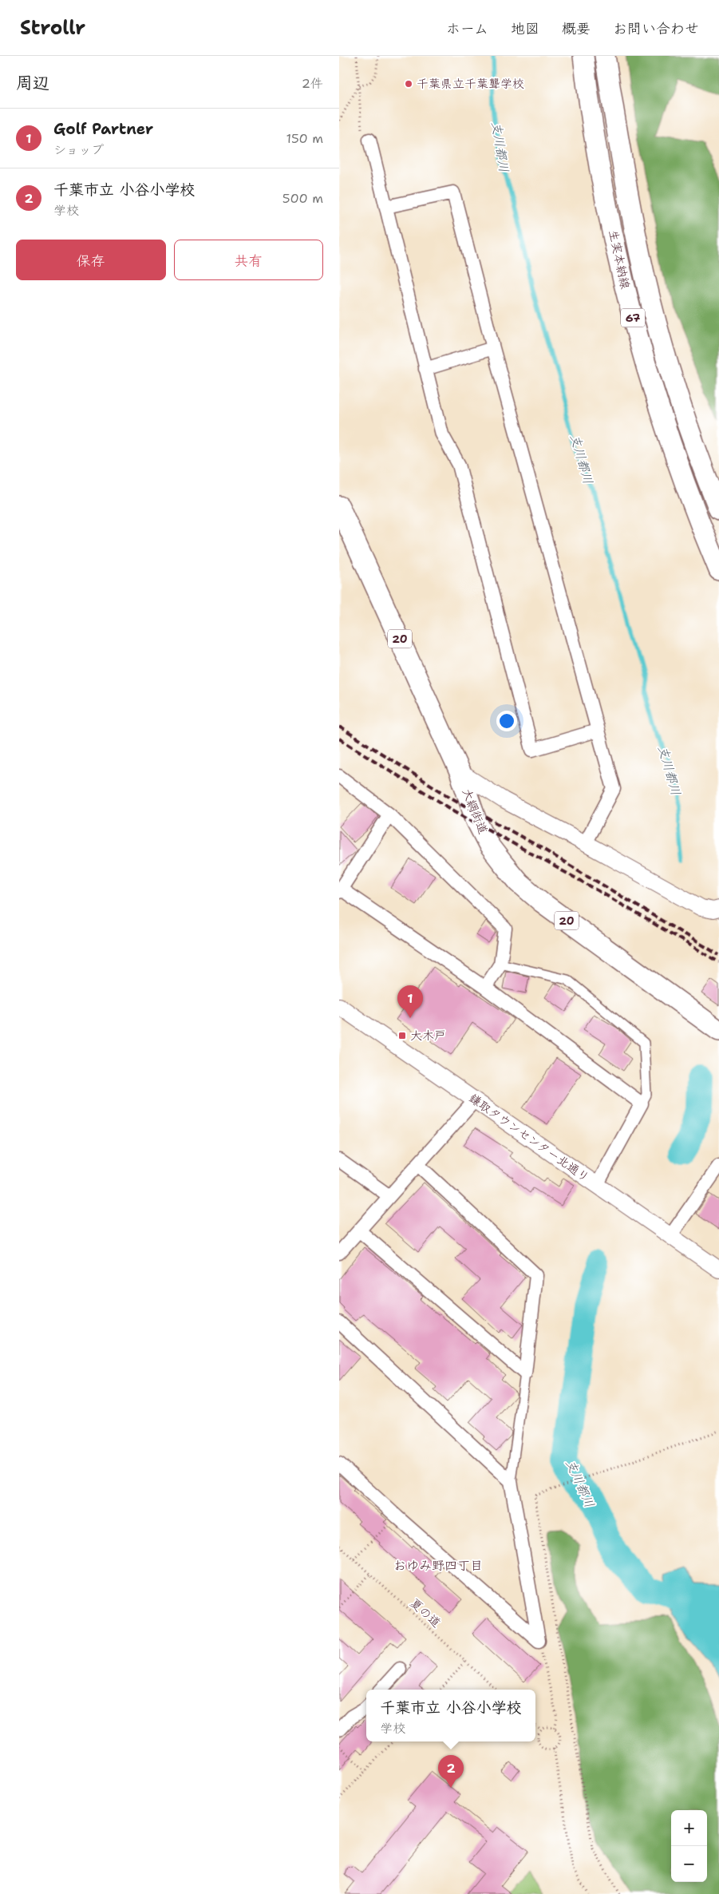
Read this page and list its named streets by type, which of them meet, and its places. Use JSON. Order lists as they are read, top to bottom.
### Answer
{
  "streets": {
    "main road": [
      "生実本納線",
      "67",
      "20",
      "大網街道"
    ],
    "street": ["鎌取タウンセンター北通り"],
    "path": ["夏の道"]
  },
  "districts": ["おゆみ野四丁目"],
  "water": ["支川都川"],
  "places": {
    "other": ["千葉県立千葉聾学校"],
    "transit": ["大木戸"]
  },
  "page": {
    "header": "Strollr",
    "nav": [
      "ホーム",
      "地図",
      "概要",
      "お問い合わせ"
    ],
    "heading": ["周辺", "2件"],
    "list": [
      {
        "mark": "1",
        "name": "Golf Partner",
        "note": "ショップ",
        "value": "150 m"
      },
      {
        "mark": "2",
        "name": "千葉市立 小谷小学校",
        "note": "学校",
        "value": "500 m"
      }
    ],
    "buttons": ["保存", "共有"],
    "pins": ["1", "2"],
    "popup": ["千葉市立 小谷小学校", "学校"],
    "map_buttons": ["+", "−"]
  }
}
